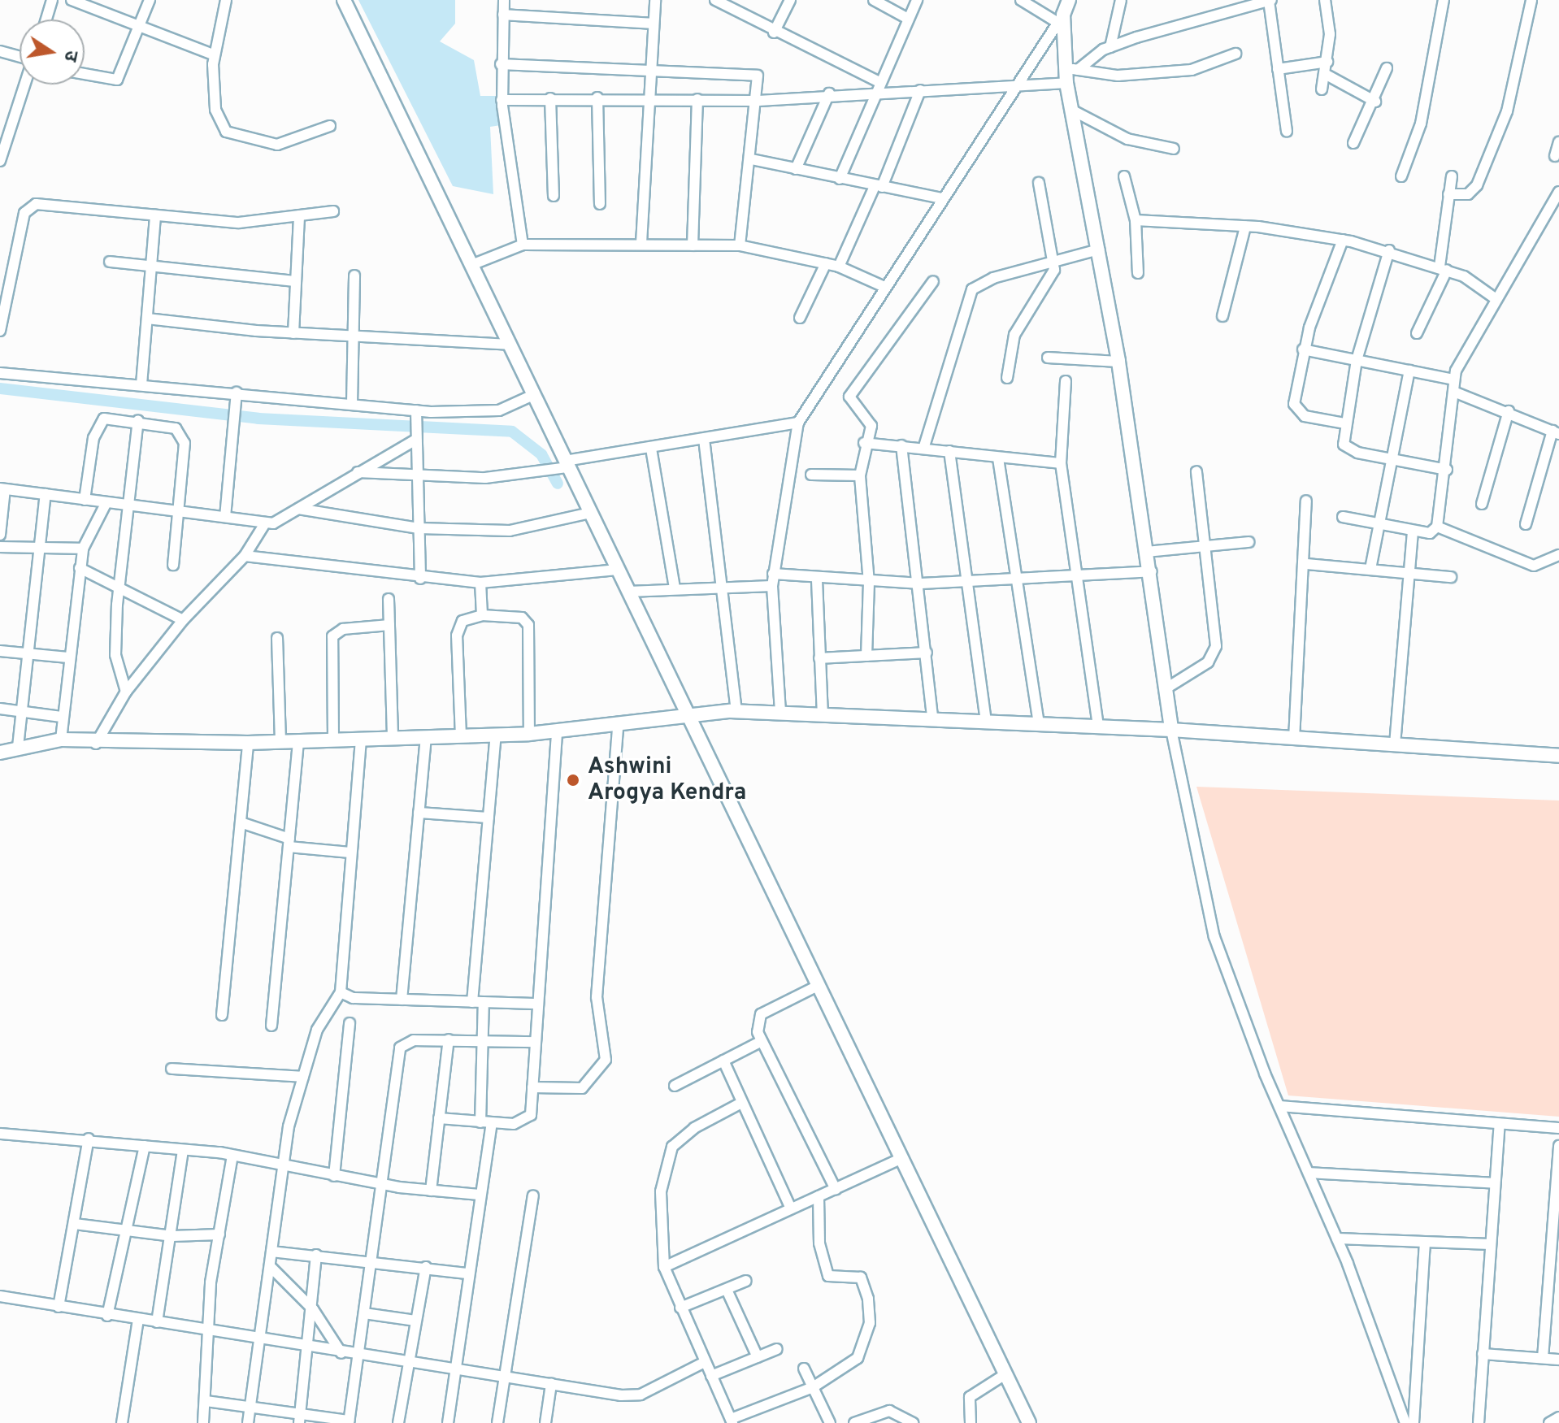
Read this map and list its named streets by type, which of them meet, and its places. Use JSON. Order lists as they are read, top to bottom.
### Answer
{
  "places": ["Ashwini Arogya Kendra"],
  "north": "right"
}
